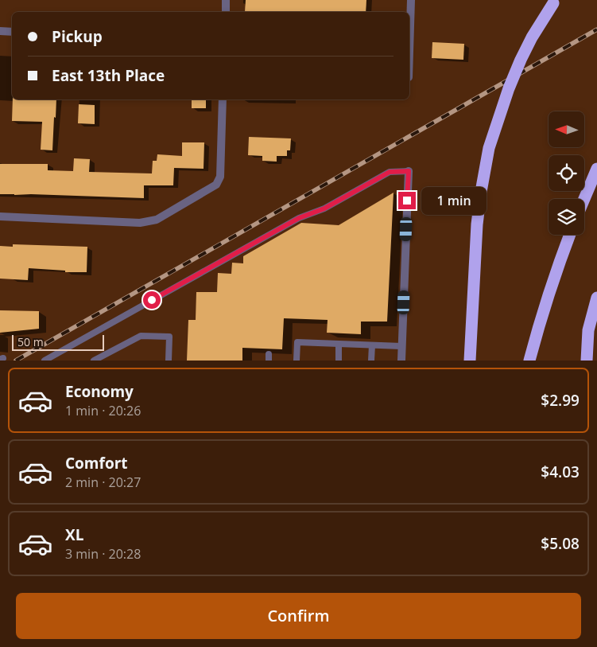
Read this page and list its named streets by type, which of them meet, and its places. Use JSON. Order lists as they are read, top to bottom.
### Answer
{
  "scale_bar": "50 m",
  "north": "left",
  "page": {
    "banner": ["Pickup", "East 13th Place"],
    "bubble": "1 min",
    "scale": "50 m",
    "list": [
      {
        "name": "Economy",
        "note": "1 min · 20:26",
        "value": "$2.99"
      },
      {
        "name": "Comfort",
        "note": "2 min · 20:27",
        "value": "$4.03"
      },
      {
        "name": "XL",
        "note": "3 min · 20:28",
        "value": "$5.08"
      }
    ],
    "buttons": "Confirm"
  }
}
